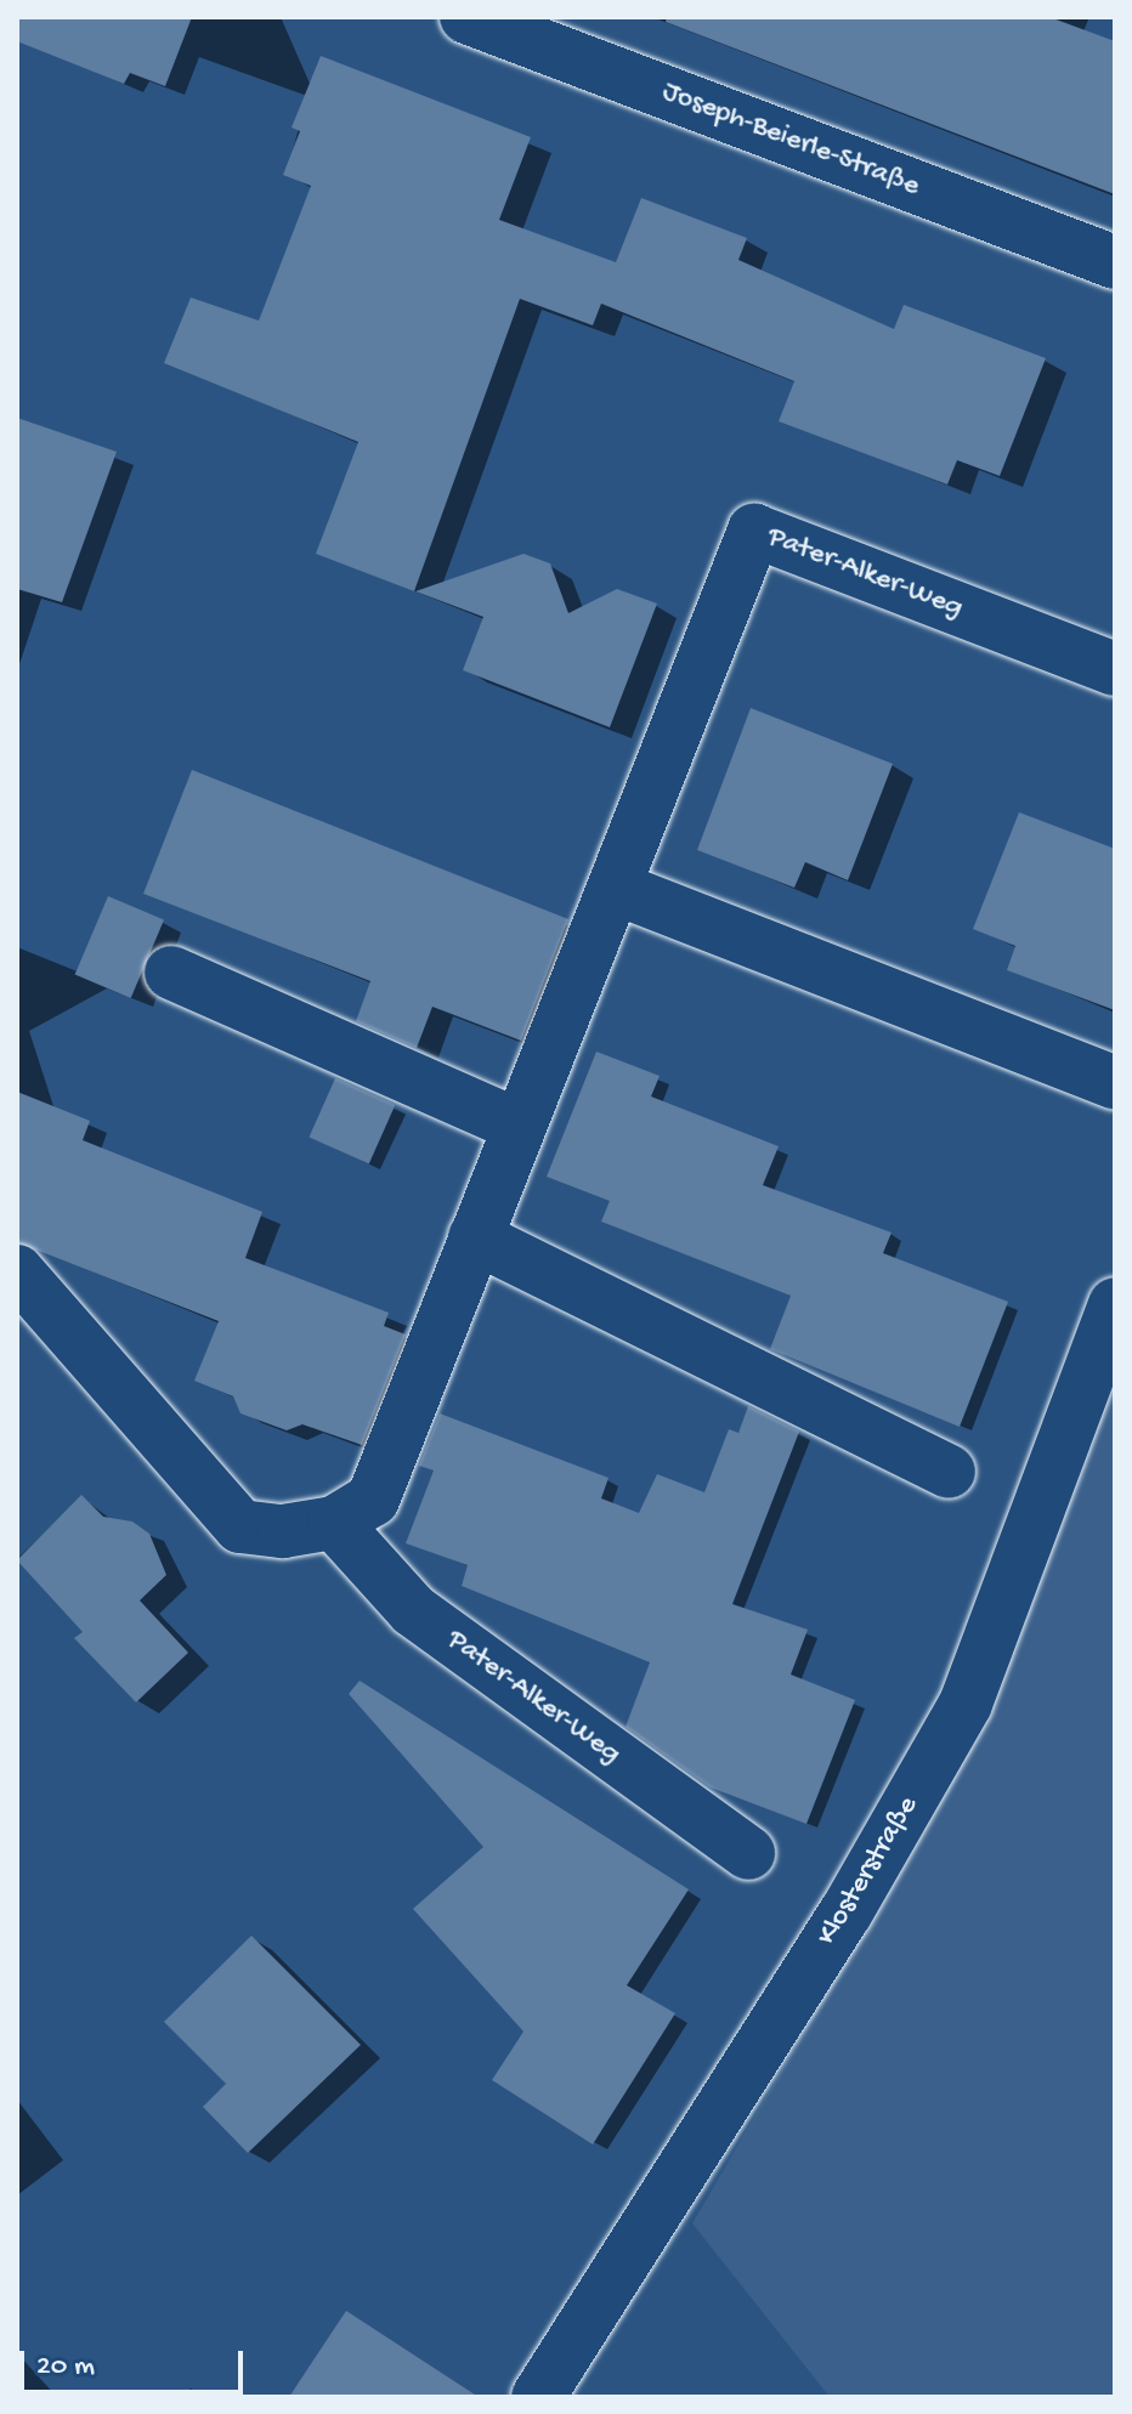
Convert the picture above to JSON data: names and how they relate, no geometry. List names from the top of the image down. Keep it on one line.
{"streets":{"street":["Joseph-Beierle-Straße","Pater-Alker-Weg","Klosterstraße"]},"scale_bar":"20 m"}
